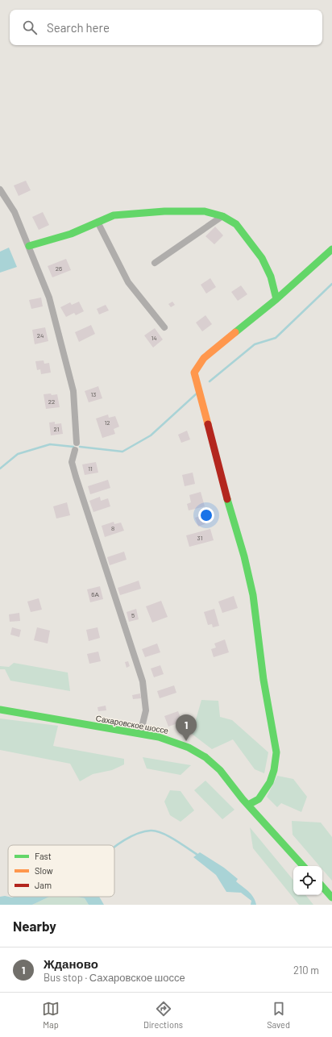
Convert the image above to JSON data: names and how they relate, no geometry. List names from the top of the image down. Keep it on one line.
{"streets":{"street":["Сахаровское шоссе"]},"house_numbers":["26","24","14","13","22","12","21","11","8","31","6А","5"],"legend":["Fast","Slow","Jam"],"page":{"search":"Search here","pins":"1","heading":"Nearby","list":[{"mark":"1","name":"Жданово","note":"Bus stop · Сахаровское шоссе","value":"210 m"}],"nav":["Map","Directions","Saved"]}}
